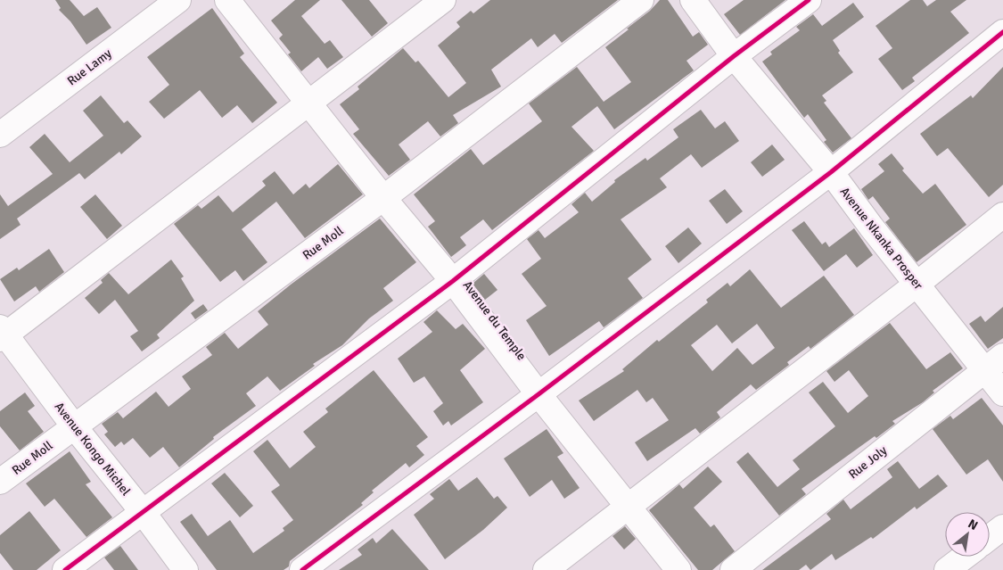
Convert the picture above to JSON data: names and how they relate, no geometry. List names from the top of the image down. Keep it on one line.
{"streets":{"street":["Rue Lamy","Avenue Nkanka Prosper","Rue Moll","Avenue du Temple","Avenue Kongo Michel","Rue Joly"]},"crossings":[["Avenue Nkanka Prosper","Rue Joly"],["Rue Moll","Avenue du Temple"],["Rue Moll","Avenue Kongo Michel"]],"north":"top right"}
